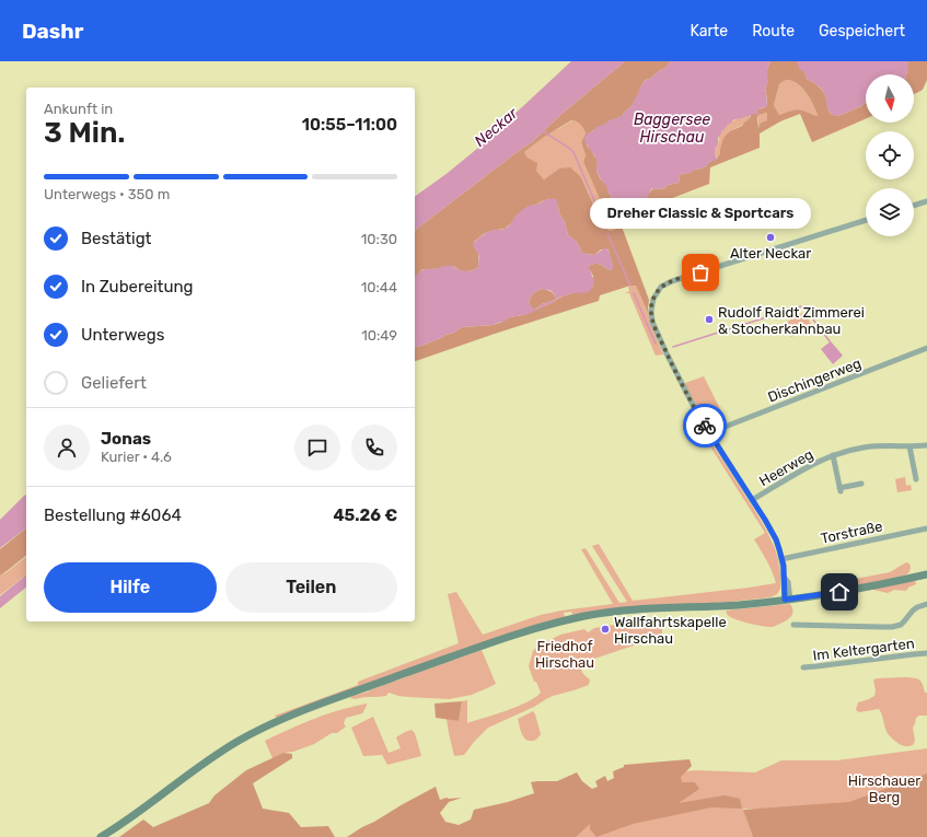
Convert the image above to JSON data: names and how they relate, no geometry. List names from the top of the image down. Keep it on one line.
{"streets":{"street":["Dischingerweg","Heerweg","Torstraße","Im Keltergarten"]},"water":["Baggersee Hirschau","Neckar"],"parks":["Friedhof Hirschau","Hirschauer Berg"],"places":["Alter Neckar","Dreher Classic & Sportcars","Rudolf Raidt Zimmerei & Stocherkahnbau","Wallfahrtskapelle Hirschau"],"north":"bottom","page":{"header":"Dashr","nav":["Karte","Route","Gespeichert"],"heading":["3 Min.","Ankunft in","10:55–11:00"],"panel":["Jonas","Kurier · 4.6","Bestellung #6064","45.26 €"],"bar":"Unterwegs · 350 m","bubble":"Dreher Classic & Sportcars","list":[["Bestätigt","10:30"],["In Zubereitung","10:44"],["Unterwegs","10:49"],"Geliefert"],"buttons":["Hilfe","Teilen"]}}
